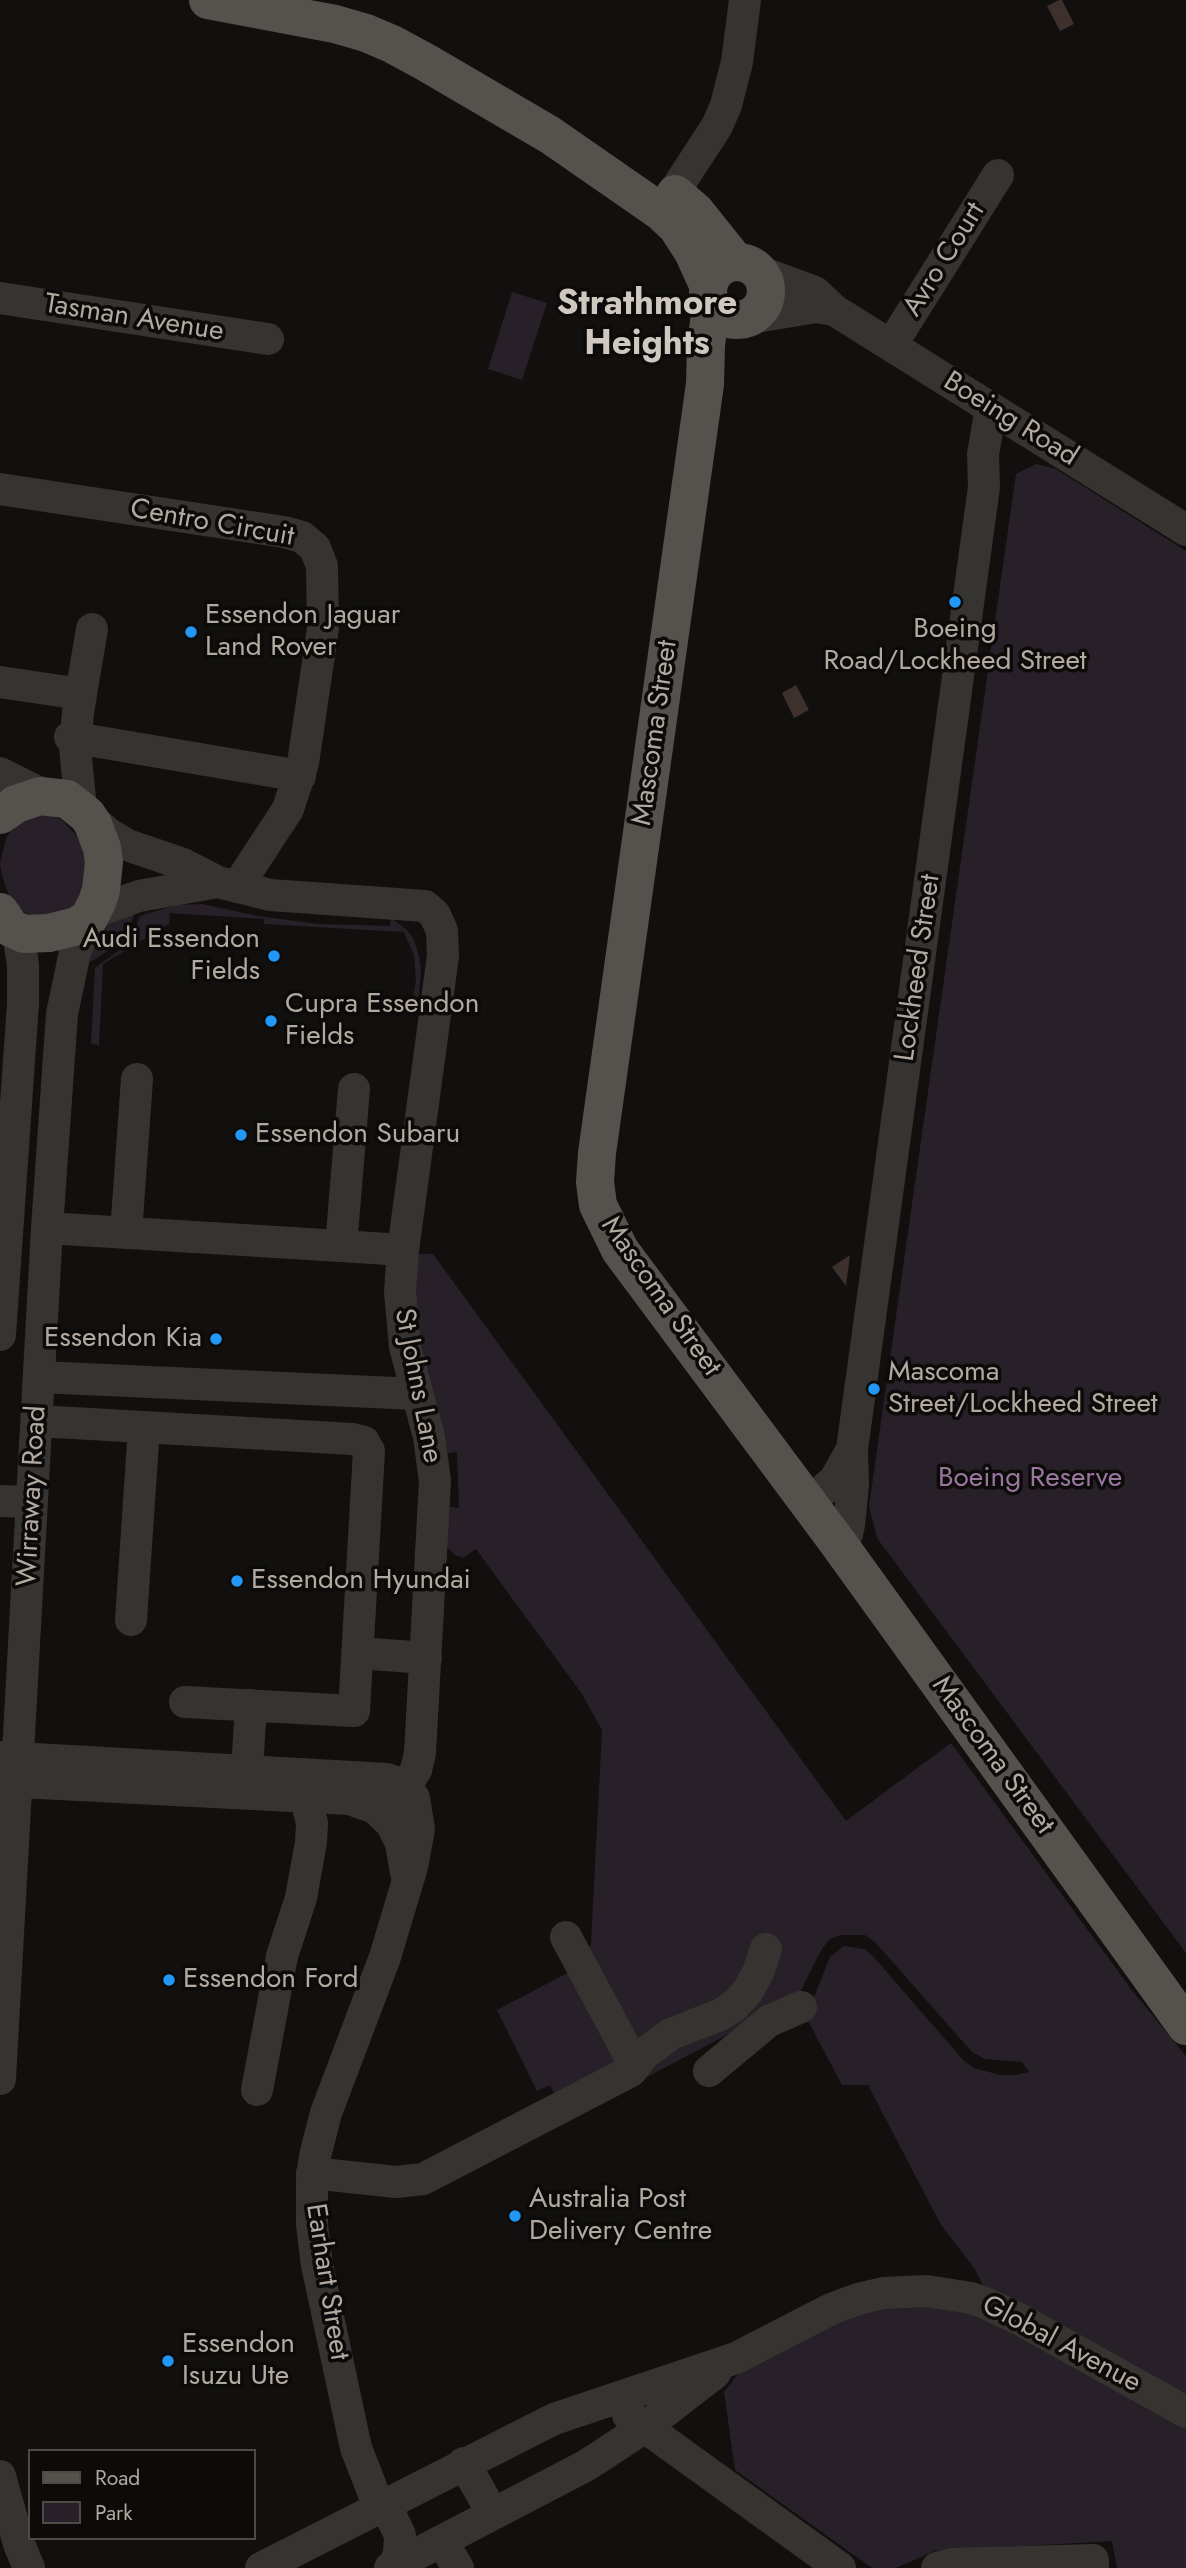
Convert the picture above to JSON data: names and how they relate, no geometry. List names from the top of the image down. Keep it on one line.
{"streets":{"main road":["Mascoma Street"],"street":["Avro Court","Tasman Avenue","Boeing Road","Centro Circuit","Lockheed Street","St Johns Lane","Wirraway Road","Earhart Street","Global Avenue"]},"crossings":[["Avro Court","Boeing Road"],["Boeing Road","Mascoma Street"],["Boeing Road","Lockheed Street"],["Centro Circuit","St Johns Lane"],["Mascoma Street","Lockheed Street"],["St Johns Lane","Wirraway Road"],["St Johns Lane","Earhart Street"],["Earhart Street","Global Avenue"]],"districts":["Strathmore Heights"],"parks":["Boeing Reserve"],"places":["Boeing Road/Lockheed Street","Essendon Jaguar Land Rover","Audi Essendon Fields","Cupra Essendon Fields","Essendon Subaru","Essendon Kia","Mascoma Street/Lockheed Street","Essendon Hyundai","Essendon Ford","Australia Post Delivery Centre","Essendon Isuzu Ute"],"legend":["Road","Park"]}
